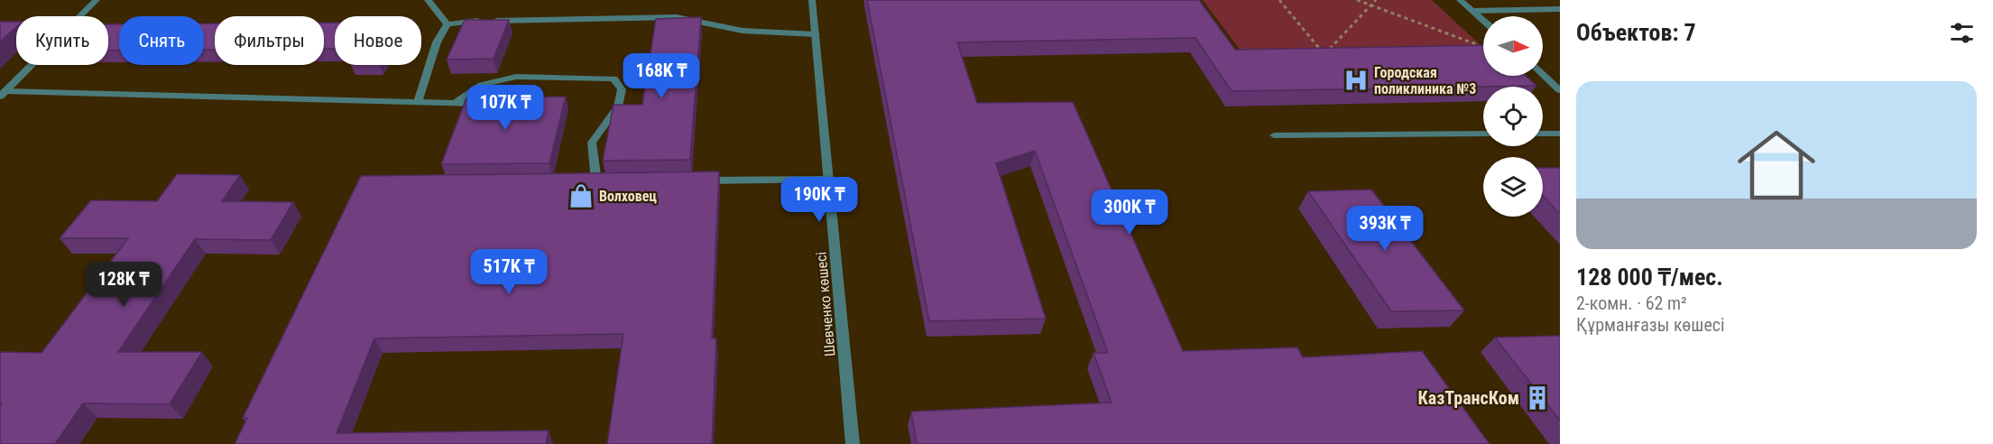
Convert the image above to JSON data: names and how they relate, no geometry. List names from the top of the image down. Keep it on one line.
{"streets":{"street":["Шевченко көшесі"]},"places":{"hospital":["Городская поликлиника №3"],"shop":["Волховец"],"building":["КазТрансКом"]},"north":"right","page":{"heading":"Объектов: 7","chip":["Купить","Снять","Фильтры","Новое"],"price":["168K ₸","107K ₸","190K ₸","300K ₸","393K ₸","517K ₸","128K ₸"],"list":[{"name":"128 000 ₸/мес.","note":"2-комн. · 62 m² · Құрманғазы көшесі"}]}}
